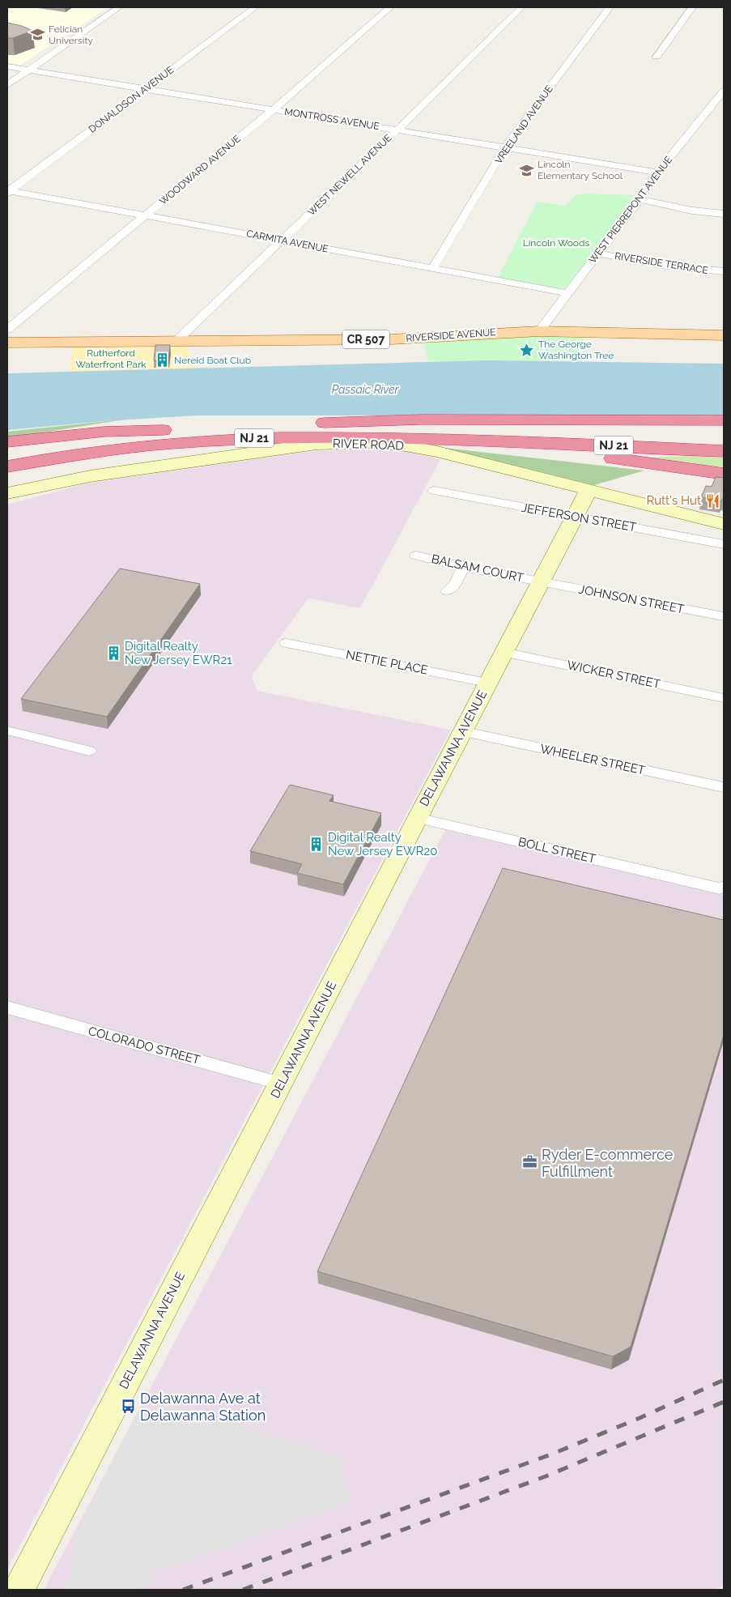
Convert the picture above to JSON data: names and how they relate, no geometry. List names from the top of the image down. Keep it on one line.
{"streets":{"highway":["NJ 21"],"main road":["RIVERSIDE AVENUE","CR 507"],"street":["DONALDSON AVENUE","MONTROSS AVENUE","VREELAND AVENUE","WOODWARD AVENUE","WEST NEWELL AVENUE","WEST PIERREPONT AVENUE","CARMITA AVENUE","RIVERSIDE TERRACE","RIVER ROAD","JEFFERSON STREET","BALSAM COURT","JOHNSON STREET","NETTIE PLACE","WICKER STREET","DELAWANNA AVENUE","WHEELER STREET","BOLL STREET","COLORADO STREET"]},"crossings":[["DONALDSON AVENUE","MONTROSS AVENUE"],["DONALDSON AVENUE","CARMITA AVENUE"],["MONTROSS AVENUE","VREELAND AVENUE"],["MONTROSS AVENUE","WOODWARD AVENUE"],["MONTROSS AVENUE","WEST NEWELL AVENUE"],["MONTROSS AVENUE","WEST PIERREPONT AVENUE"],["VREELAND AVENUE","CARMITA AVENUE"],["WOODWARD AVENUE","CARMITA AVENUE"],["WEST NEWELL AVENUE","CARMITA AVENUE"],["WEST NEWELL AVENUE","RIVERSIDE AVENUE"],["WEST PIERREPONT AVENUE","CARMITA AVENUE"],["WEST PIERREPONT AVENUE","RIVERSIDE TERRACE"],["WEST PIERREPONT AVENUE","RIVERSIDE AVENUE"],["RIVER ROAD","DELAWANNA AVENUE"],["JEFFERSON STREET","DELAWANNA AVENUE"],["BALSAM COURT","JOHNSON STREET"],["BALSAM COURT","DELAWANNA AVENUE"],["JOHNSON STREET","DELAWANNA AVENUE"],["NETTIE PLACE","DELAWANNA AVENUE"],["WICKER STREET","DELAWANNA AVENUE"],["DELAWANNA AVENUE","WHEELER STREET"],["DELAWANNA AVENUE","BOLL STREET"],["DELAWANNA AVENUE","COLORADO STREET"]],"water":["Passaic River"],"parks":["Lincoln Woods","Rutherford Waterfront Park"],"places":{"school or university":["Felician University","Lincoln Elementary School"],"place":["The George Washington Tree"],"building":["Nereid Boat Club","Digital Realty New Jersey EWR21","Digital Realty New Jersey EWR20"],"restaurant":["Rutt's Hut"],"office":["Ryder E-commerce Fulfillment"],"bus stop":["Delawanna Ave at Delawanna Station"]}}
